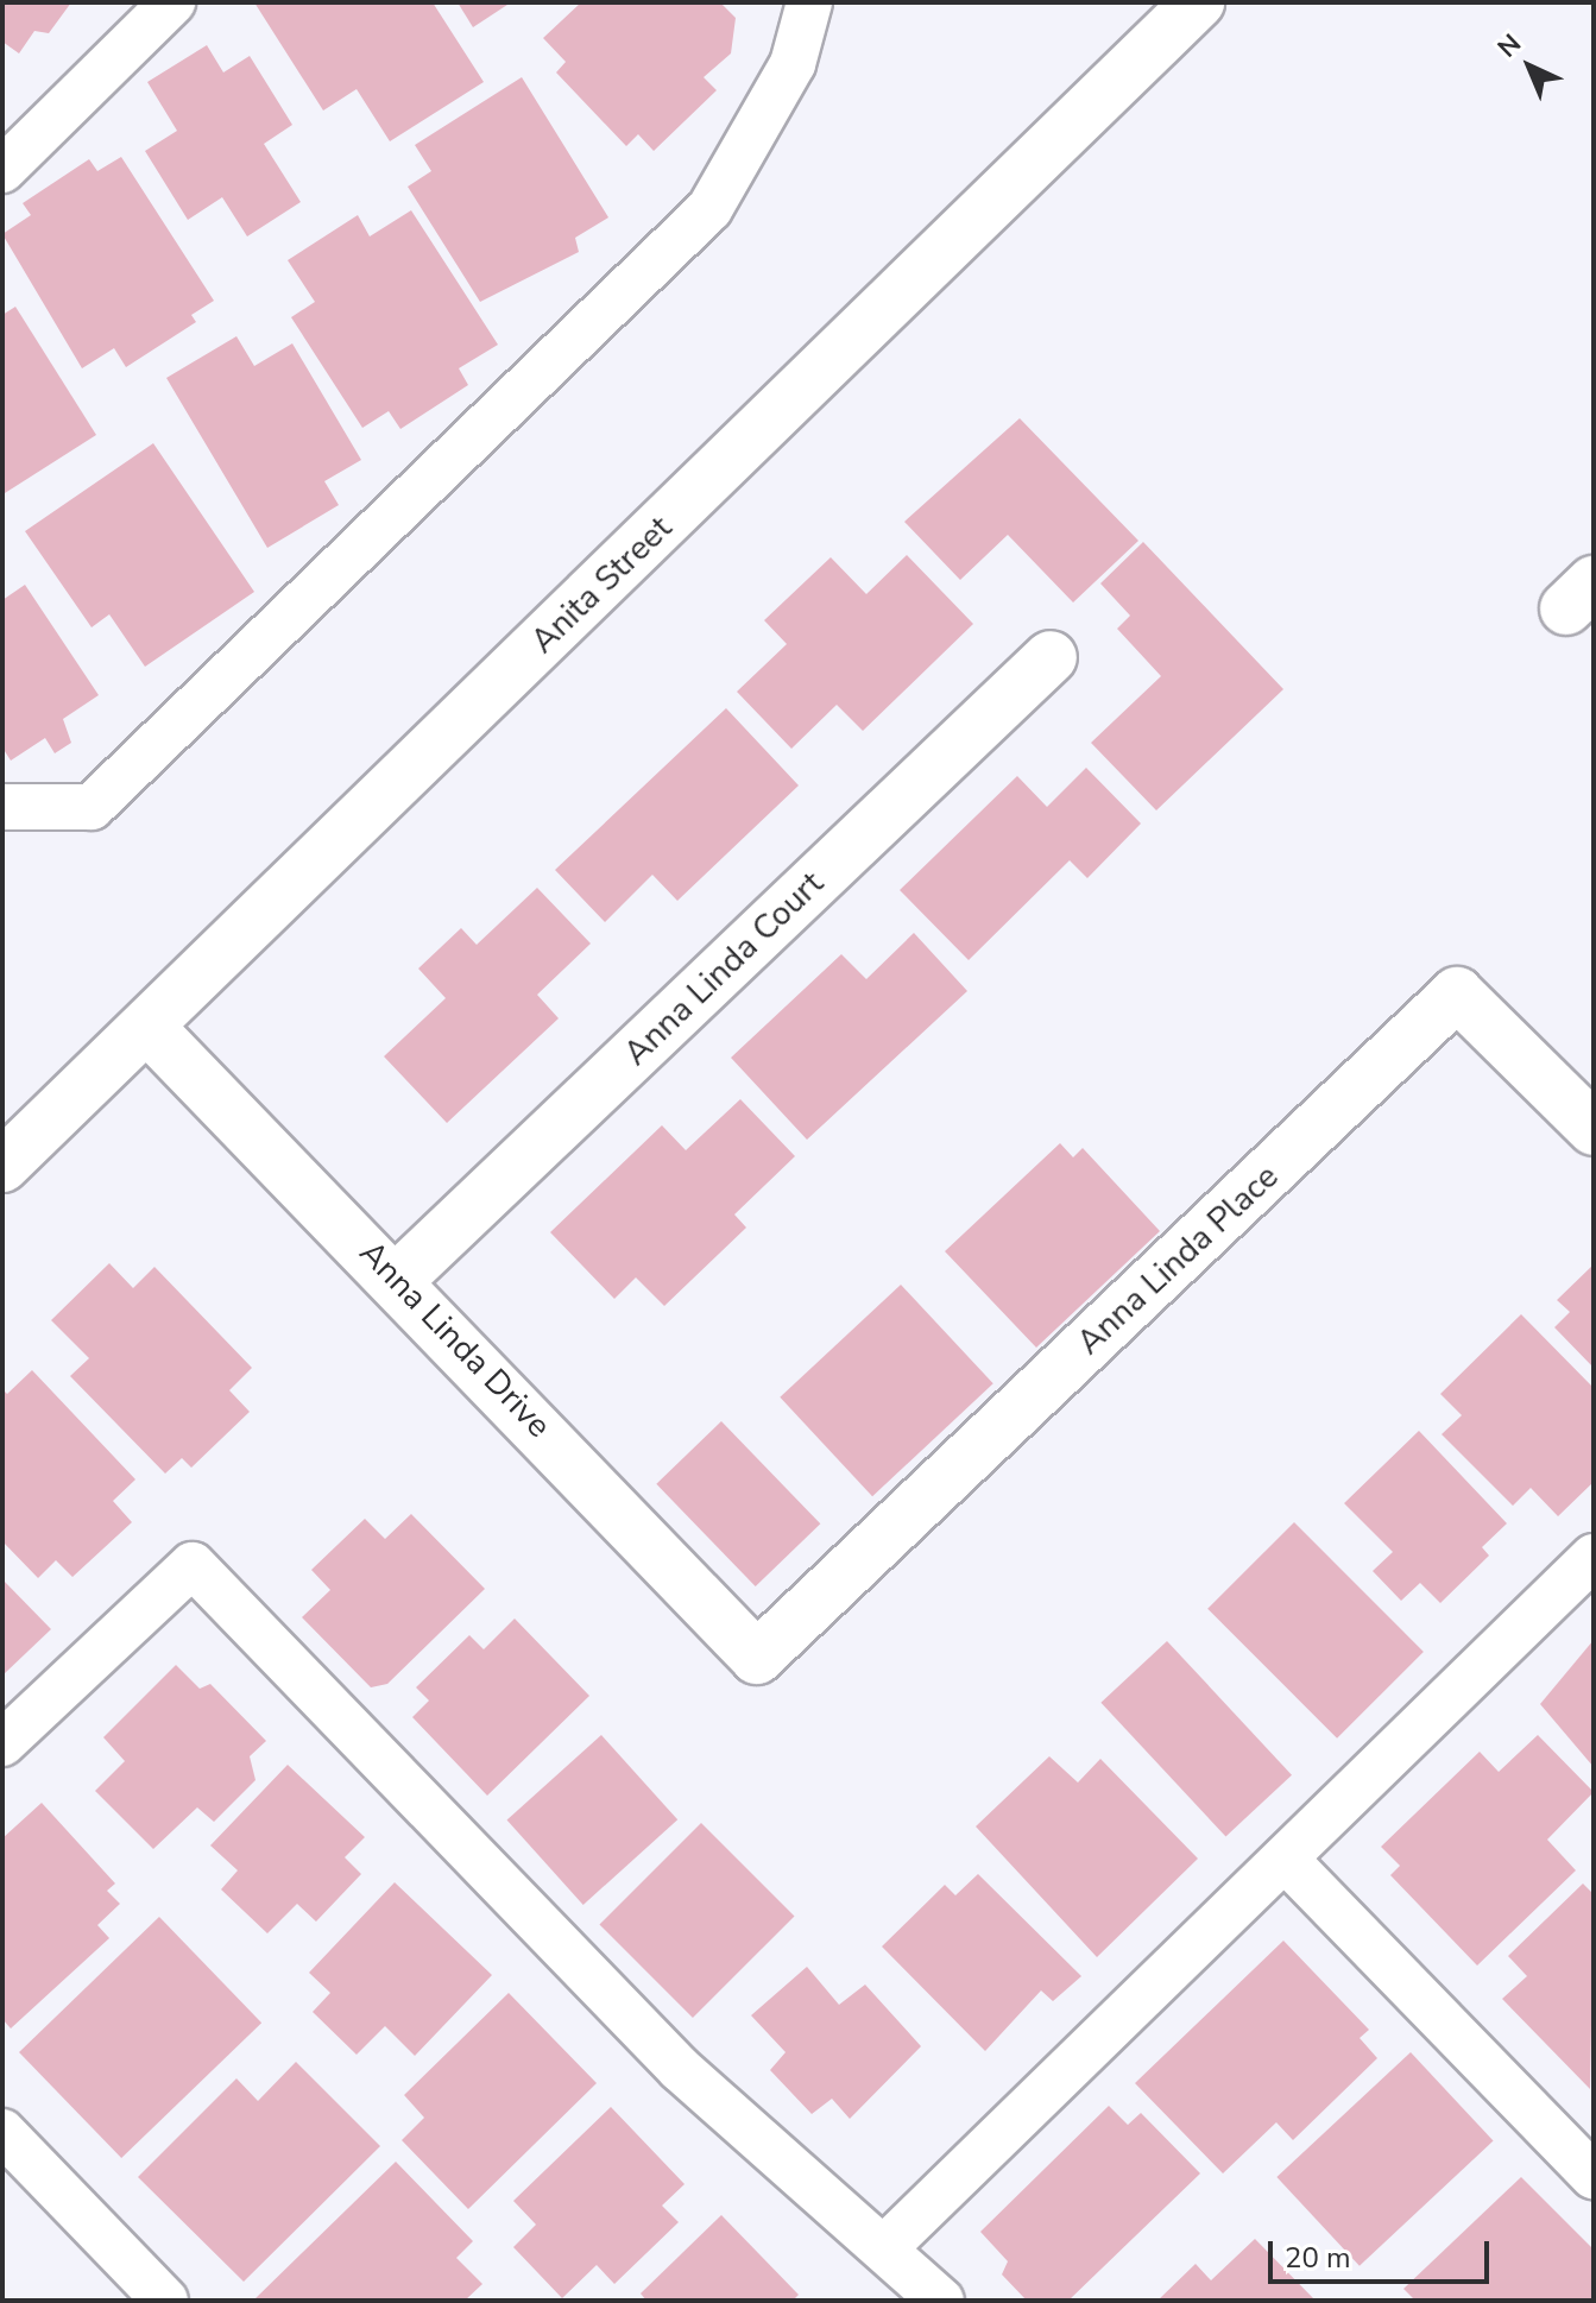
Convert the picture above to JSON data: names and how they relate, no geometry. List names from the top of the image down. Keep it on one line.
{"streets":{"street":["Anita Street","Anna Linda Court","Anna Linda Place","Anna Linda Drive"]},"crossings":[["Anita Street","Anna Linda Drive"],["Anna Linda Court","Anna Linda Drive"],["Anna Linda Place","Anna Linda Drive"]],"scale_bar":"20 m","north":"top left"}
